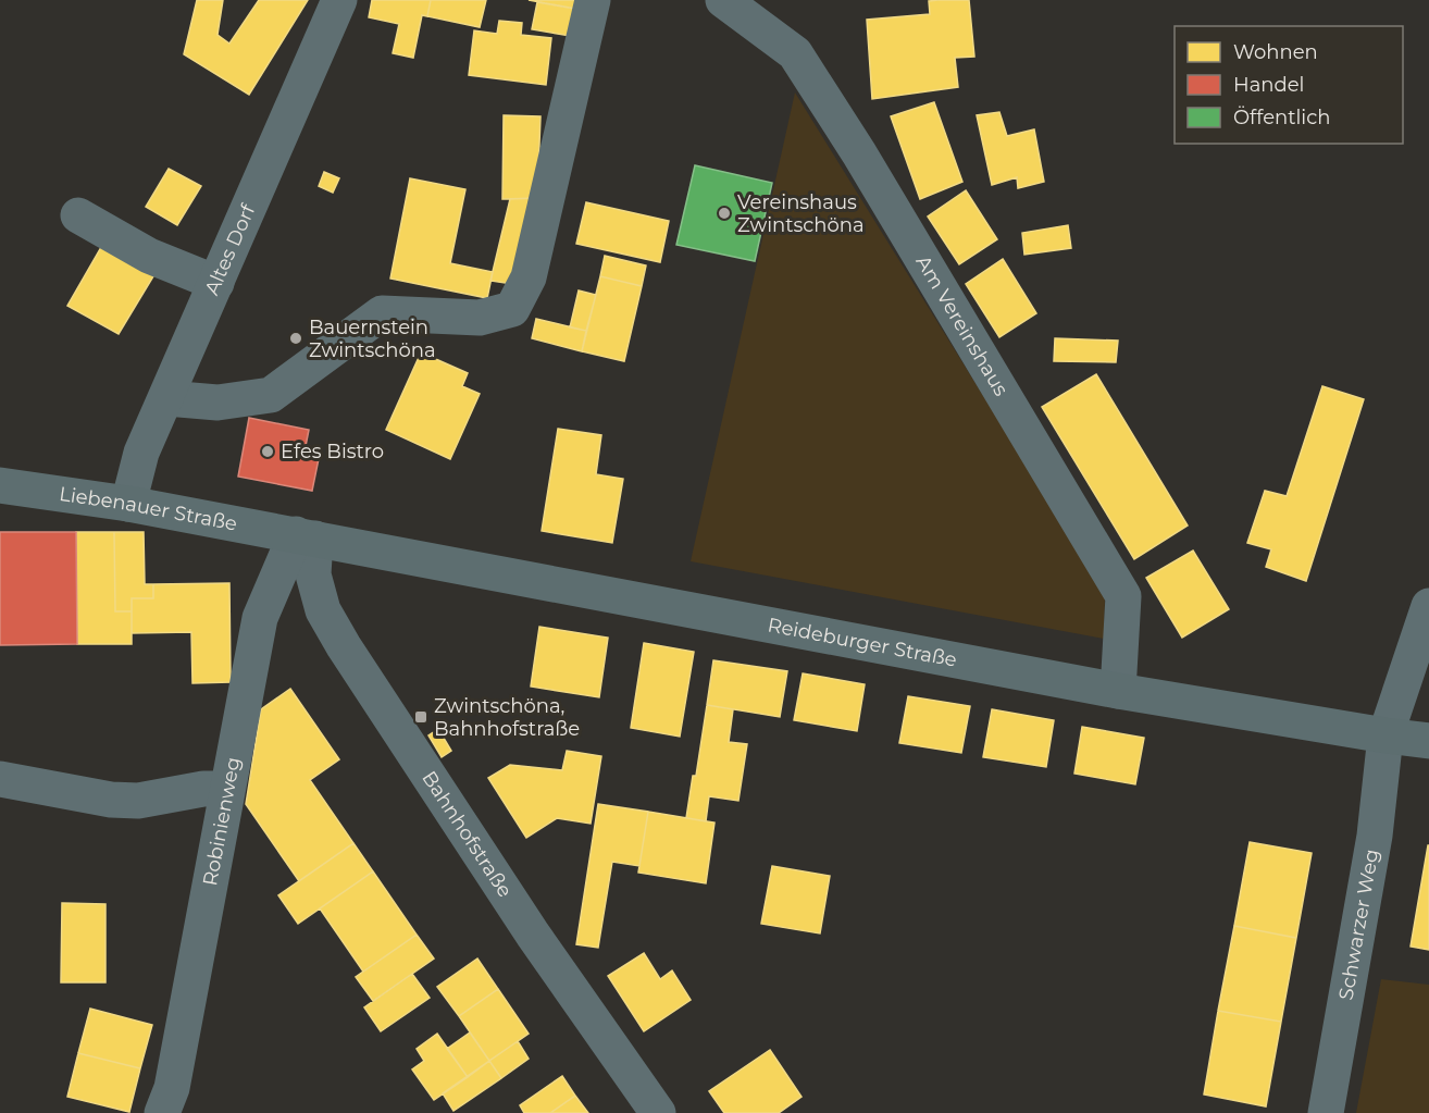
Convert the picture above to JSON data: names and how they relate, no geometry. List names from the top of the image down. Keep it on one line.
{"streets":{"main road":["Liebenauer Straße","Reideburger Straße"],"street":["Altes Dorf","Am Vereinshaus","Robinienweg","Bahnhofstraße","Schwarzer Weg"]},"crossings":[["Altes Dorf","Liebenauer Straße"],["Am Vereinshaus","Reideburger Straße"],["Liebenauer Straße","Reideburger Straße"],["Liebenauer Straße","Robinienweg"],["Liebenauer Straße","Bahnhofstraße"],["Reideburger Straße","Robinienweg"],["Reideburger Straße","Bahnhofstraße"],["Reideburger Straße","Schwarzer Weg"],["Robinienweg","Bahnhofstraße"]],"places":{"other":["Vereinshaus Zwintschöna","Bauernstein Zwintschöna","Efes Bistro"],"transit":["Zwintschöna, Bahnhofstraße"]},"legend":["Wohnen","Handel","Öffentlich"]}
